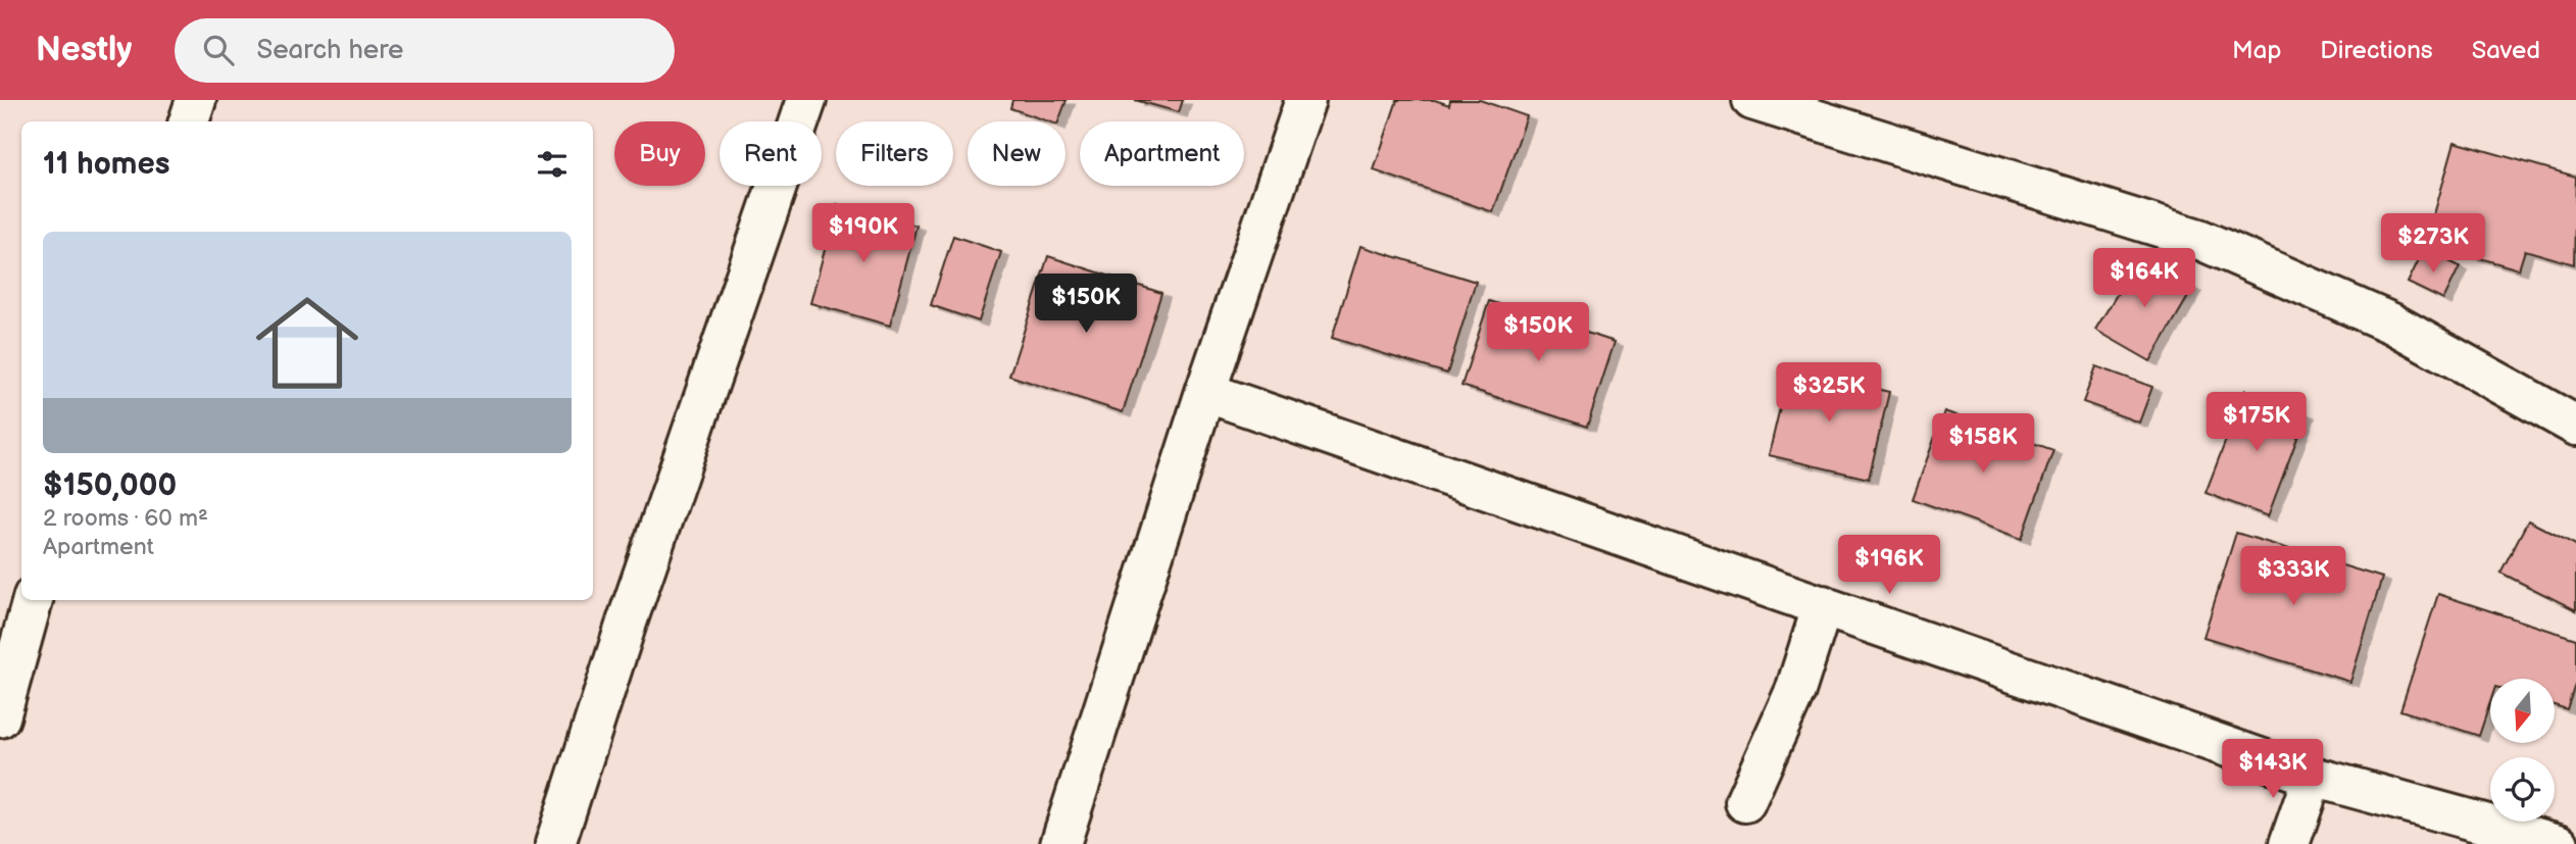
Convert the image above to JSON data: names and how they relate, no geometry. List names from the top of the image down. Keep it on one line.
{"north":"bottom","page":{"header":"Nestly","search":"Search here","nav":["Map","Directions","Saved"],"chip":["Buy","Rent","Filters","New","Apartment"],"heading":"11 homes","price":["$190K","$273K","$164K","$150K","$150K","$325K","$175K","$158K","$196K","$333K","$143K"],"list":[{"name":"$150,000","note":"2 rooms · 60 m² · Apartment"}]}}
